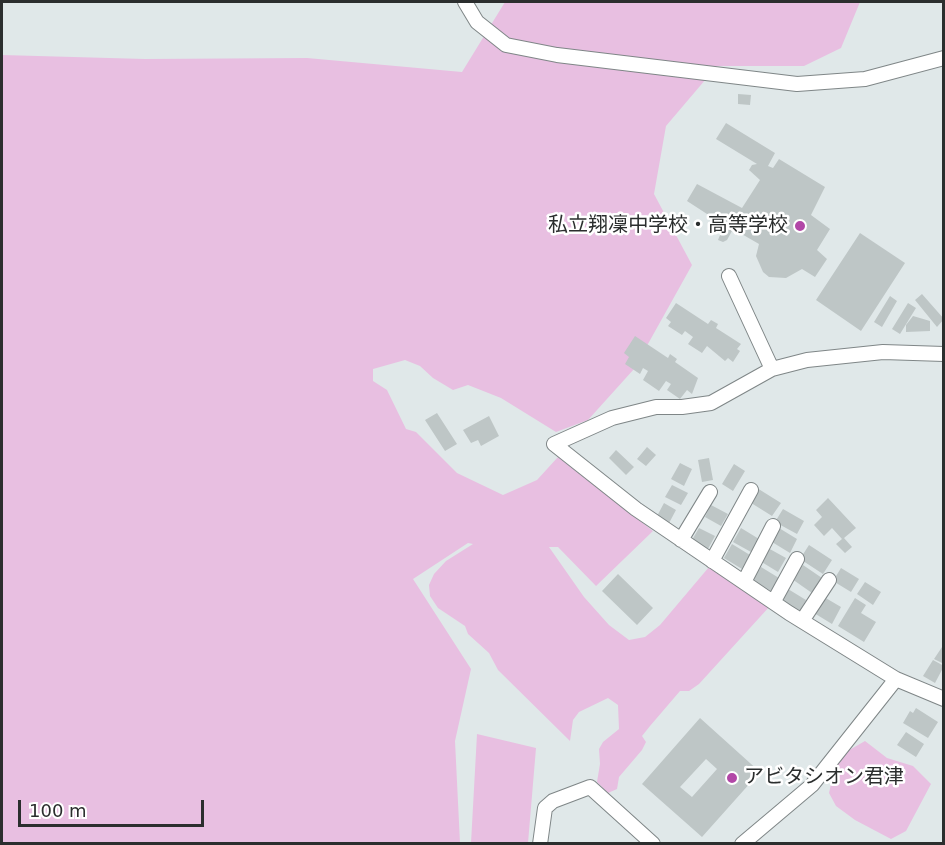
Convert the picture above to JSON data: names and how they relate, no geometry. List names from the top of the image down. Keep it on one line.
{"places":["私立翔凜中学校・高等学校","アビタシオン君津"],"scale_bar":"100 m"}
